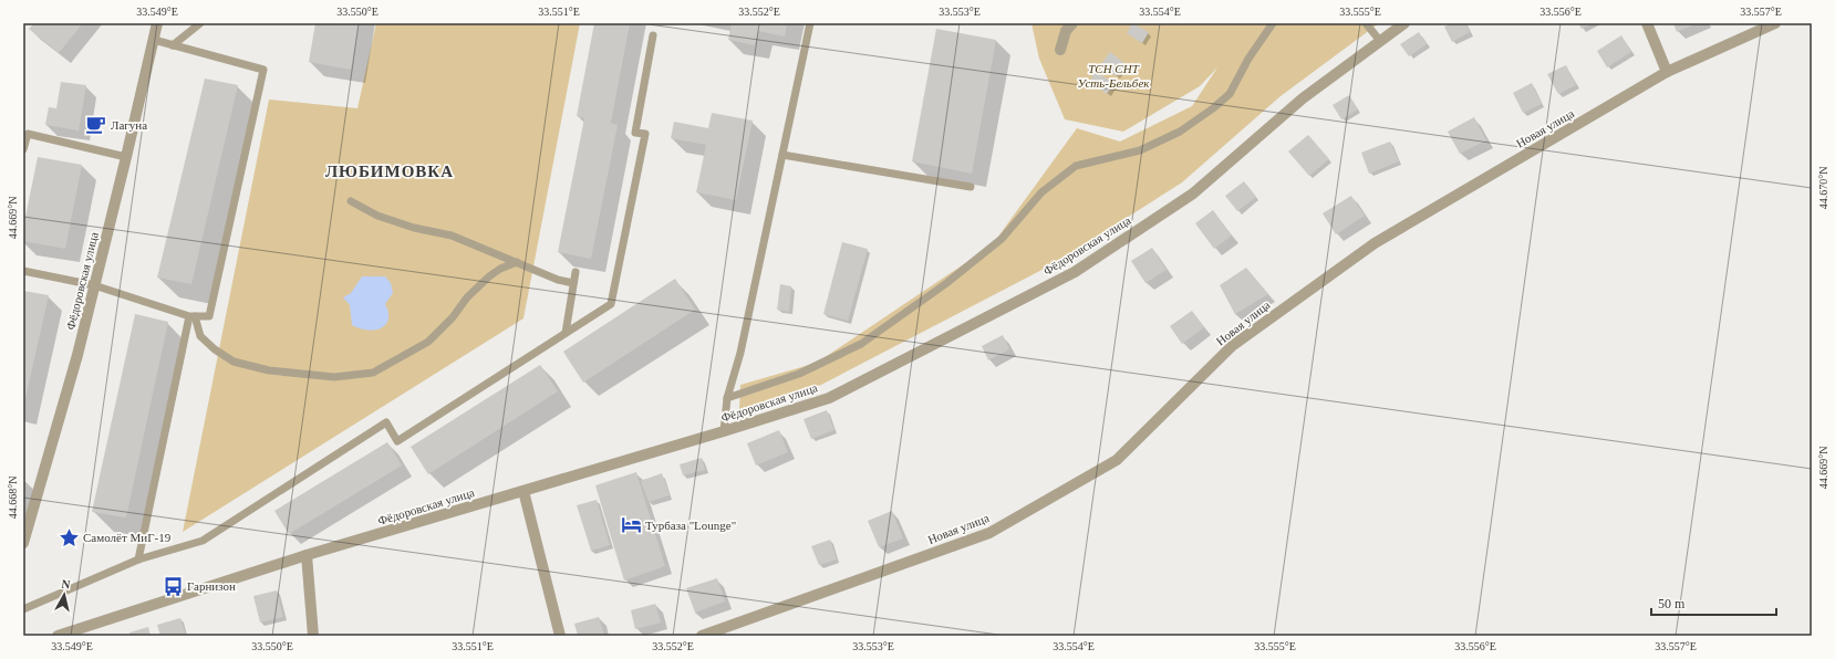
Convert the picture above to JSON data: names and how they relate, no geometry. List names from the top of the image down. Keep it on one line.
{"streets":{"street":["Новая улица","Фёдоровская улица"]},"districts":["ЛЮБИМОВКА"],"parks":["ТСН СНТ Усть-Бельбек"],"places":{"cafe":["Лагуна"],"hotel":["Турбаза \"Lounge\""],"place":["Самолёт МиГ-19"],"bus stop":["Гарнизон"]},"scale_bar":"50 m","north":"top","coordinates":["33.549°E","33.550°E","33.551°E","33.552°E","33.553°E","33.554°E","33.555°E","33.556°E","33.557°E","44.670°N","44.669°N","44.668°N"]}
